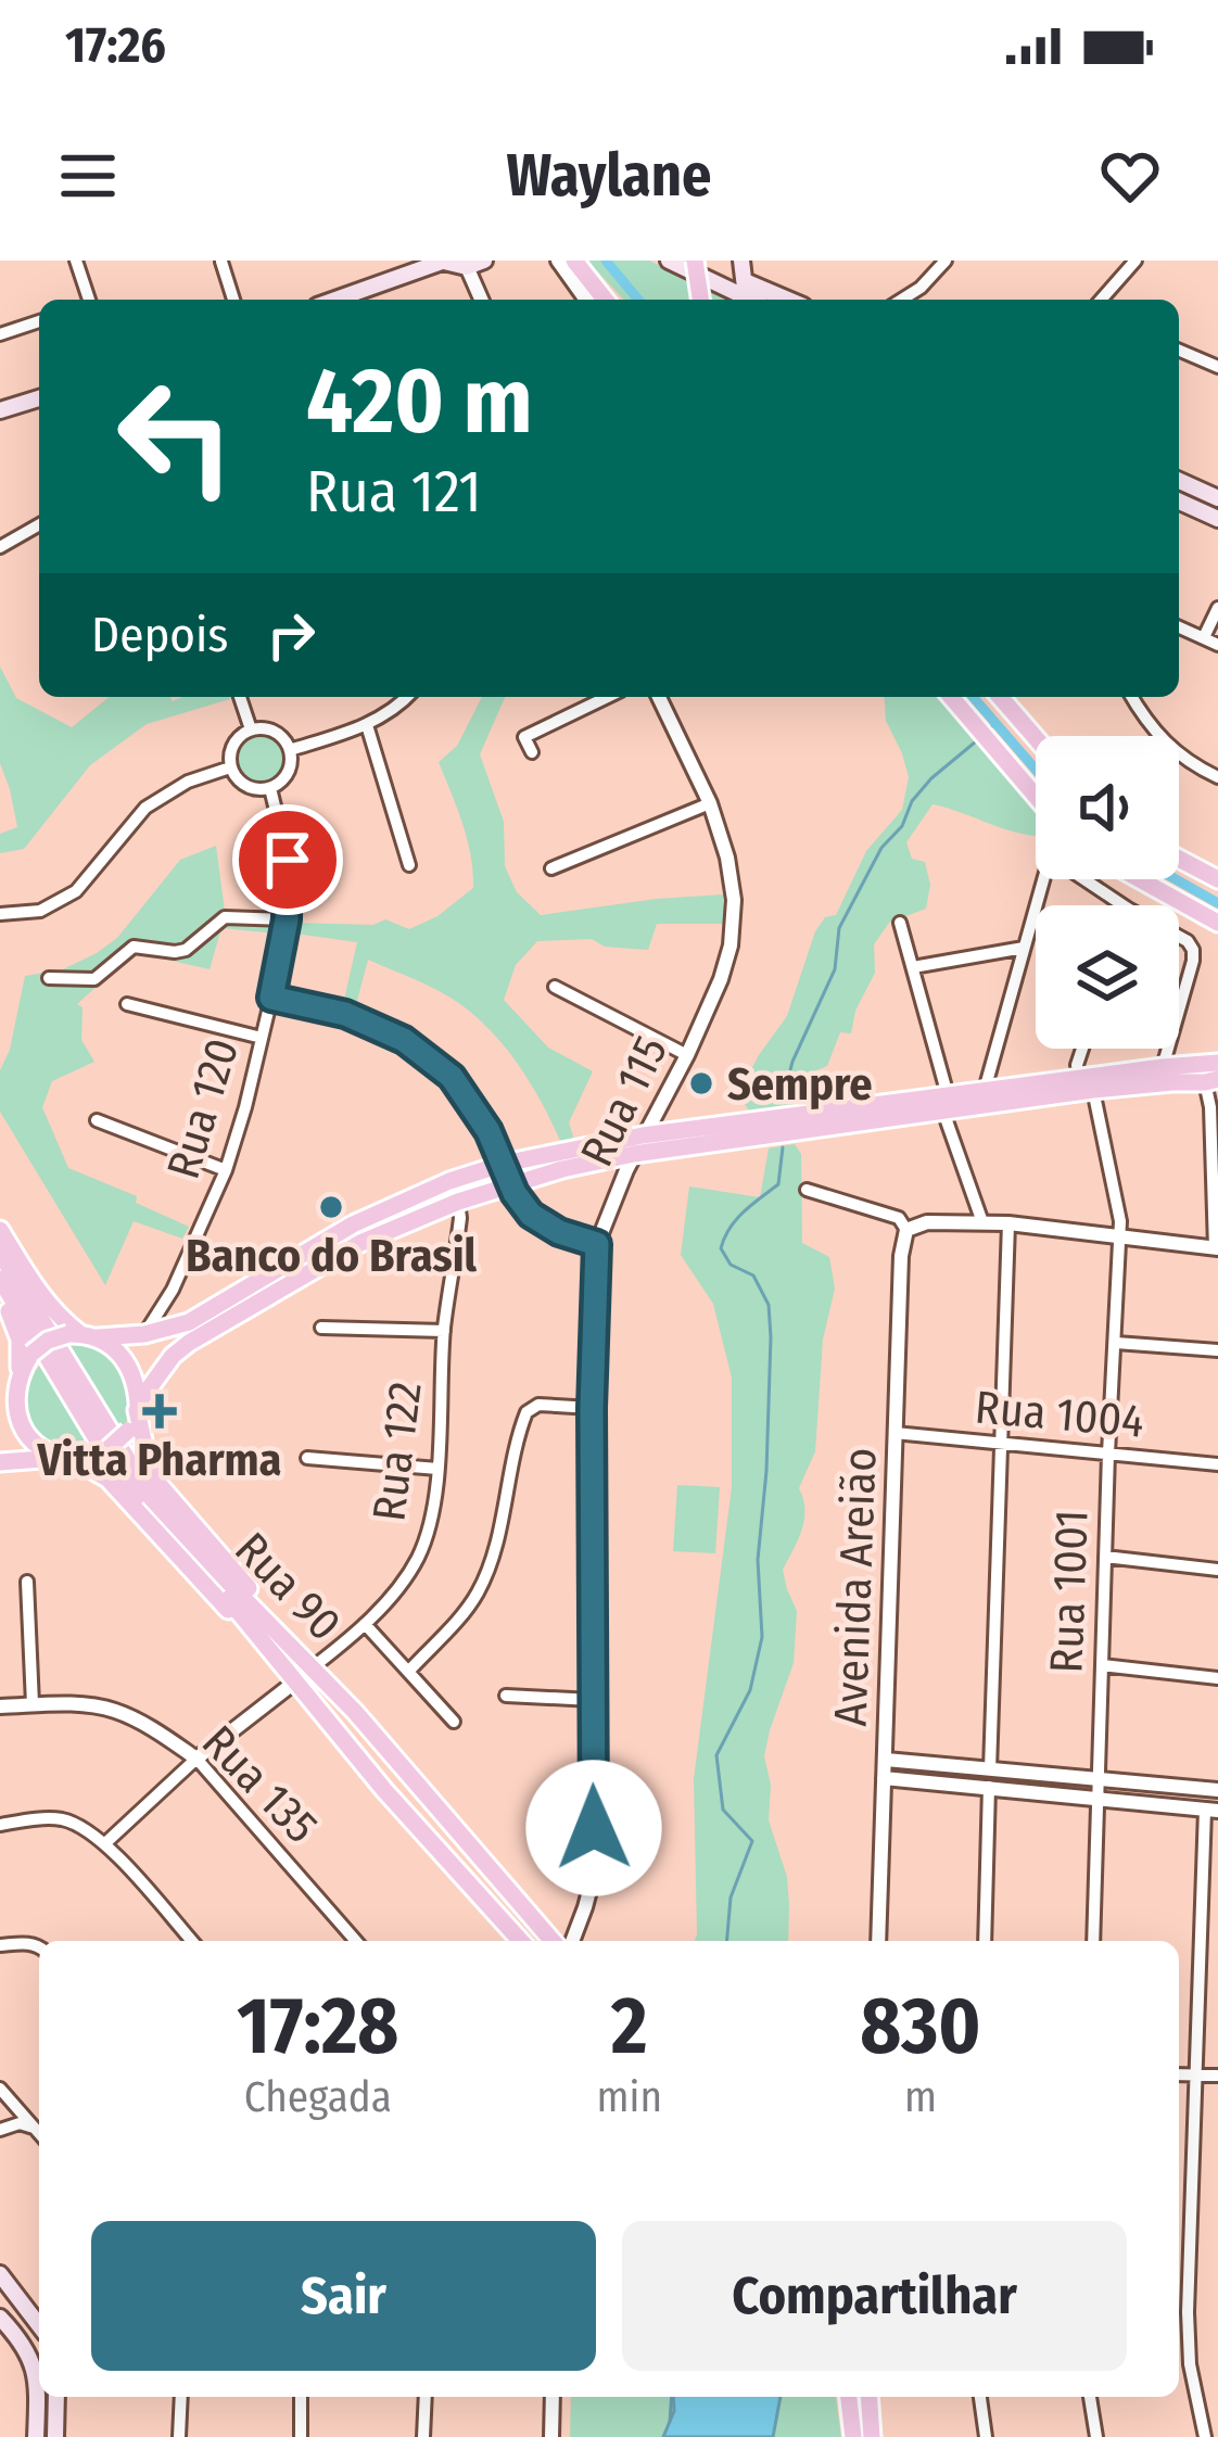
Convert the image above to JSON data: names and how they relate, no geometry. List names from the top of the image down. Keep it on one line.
{"streets":{"main road":["Rua 90"],"street":["Rua 115","Rua 120","Rua 1004","Rua 122","Avenida Areião","Rua 1001","Rua 135"]},"crossings":[["Rua 1004","Avenida Areião"],["Rua 1004","Rua 1001"],["Rua 122","Rua 90"]],"places":{"other":["Sempre","Banco do Brasil"],"health":["Vitta Pharma"]},"page":{"status":"17:26","header":"Waylane","turn":["420 m","Rua 121"],"then":"Depois","eta":["17:28","Chegada","2","min","830","m"],"buttons":["Sair","Compartilhar"]}}
